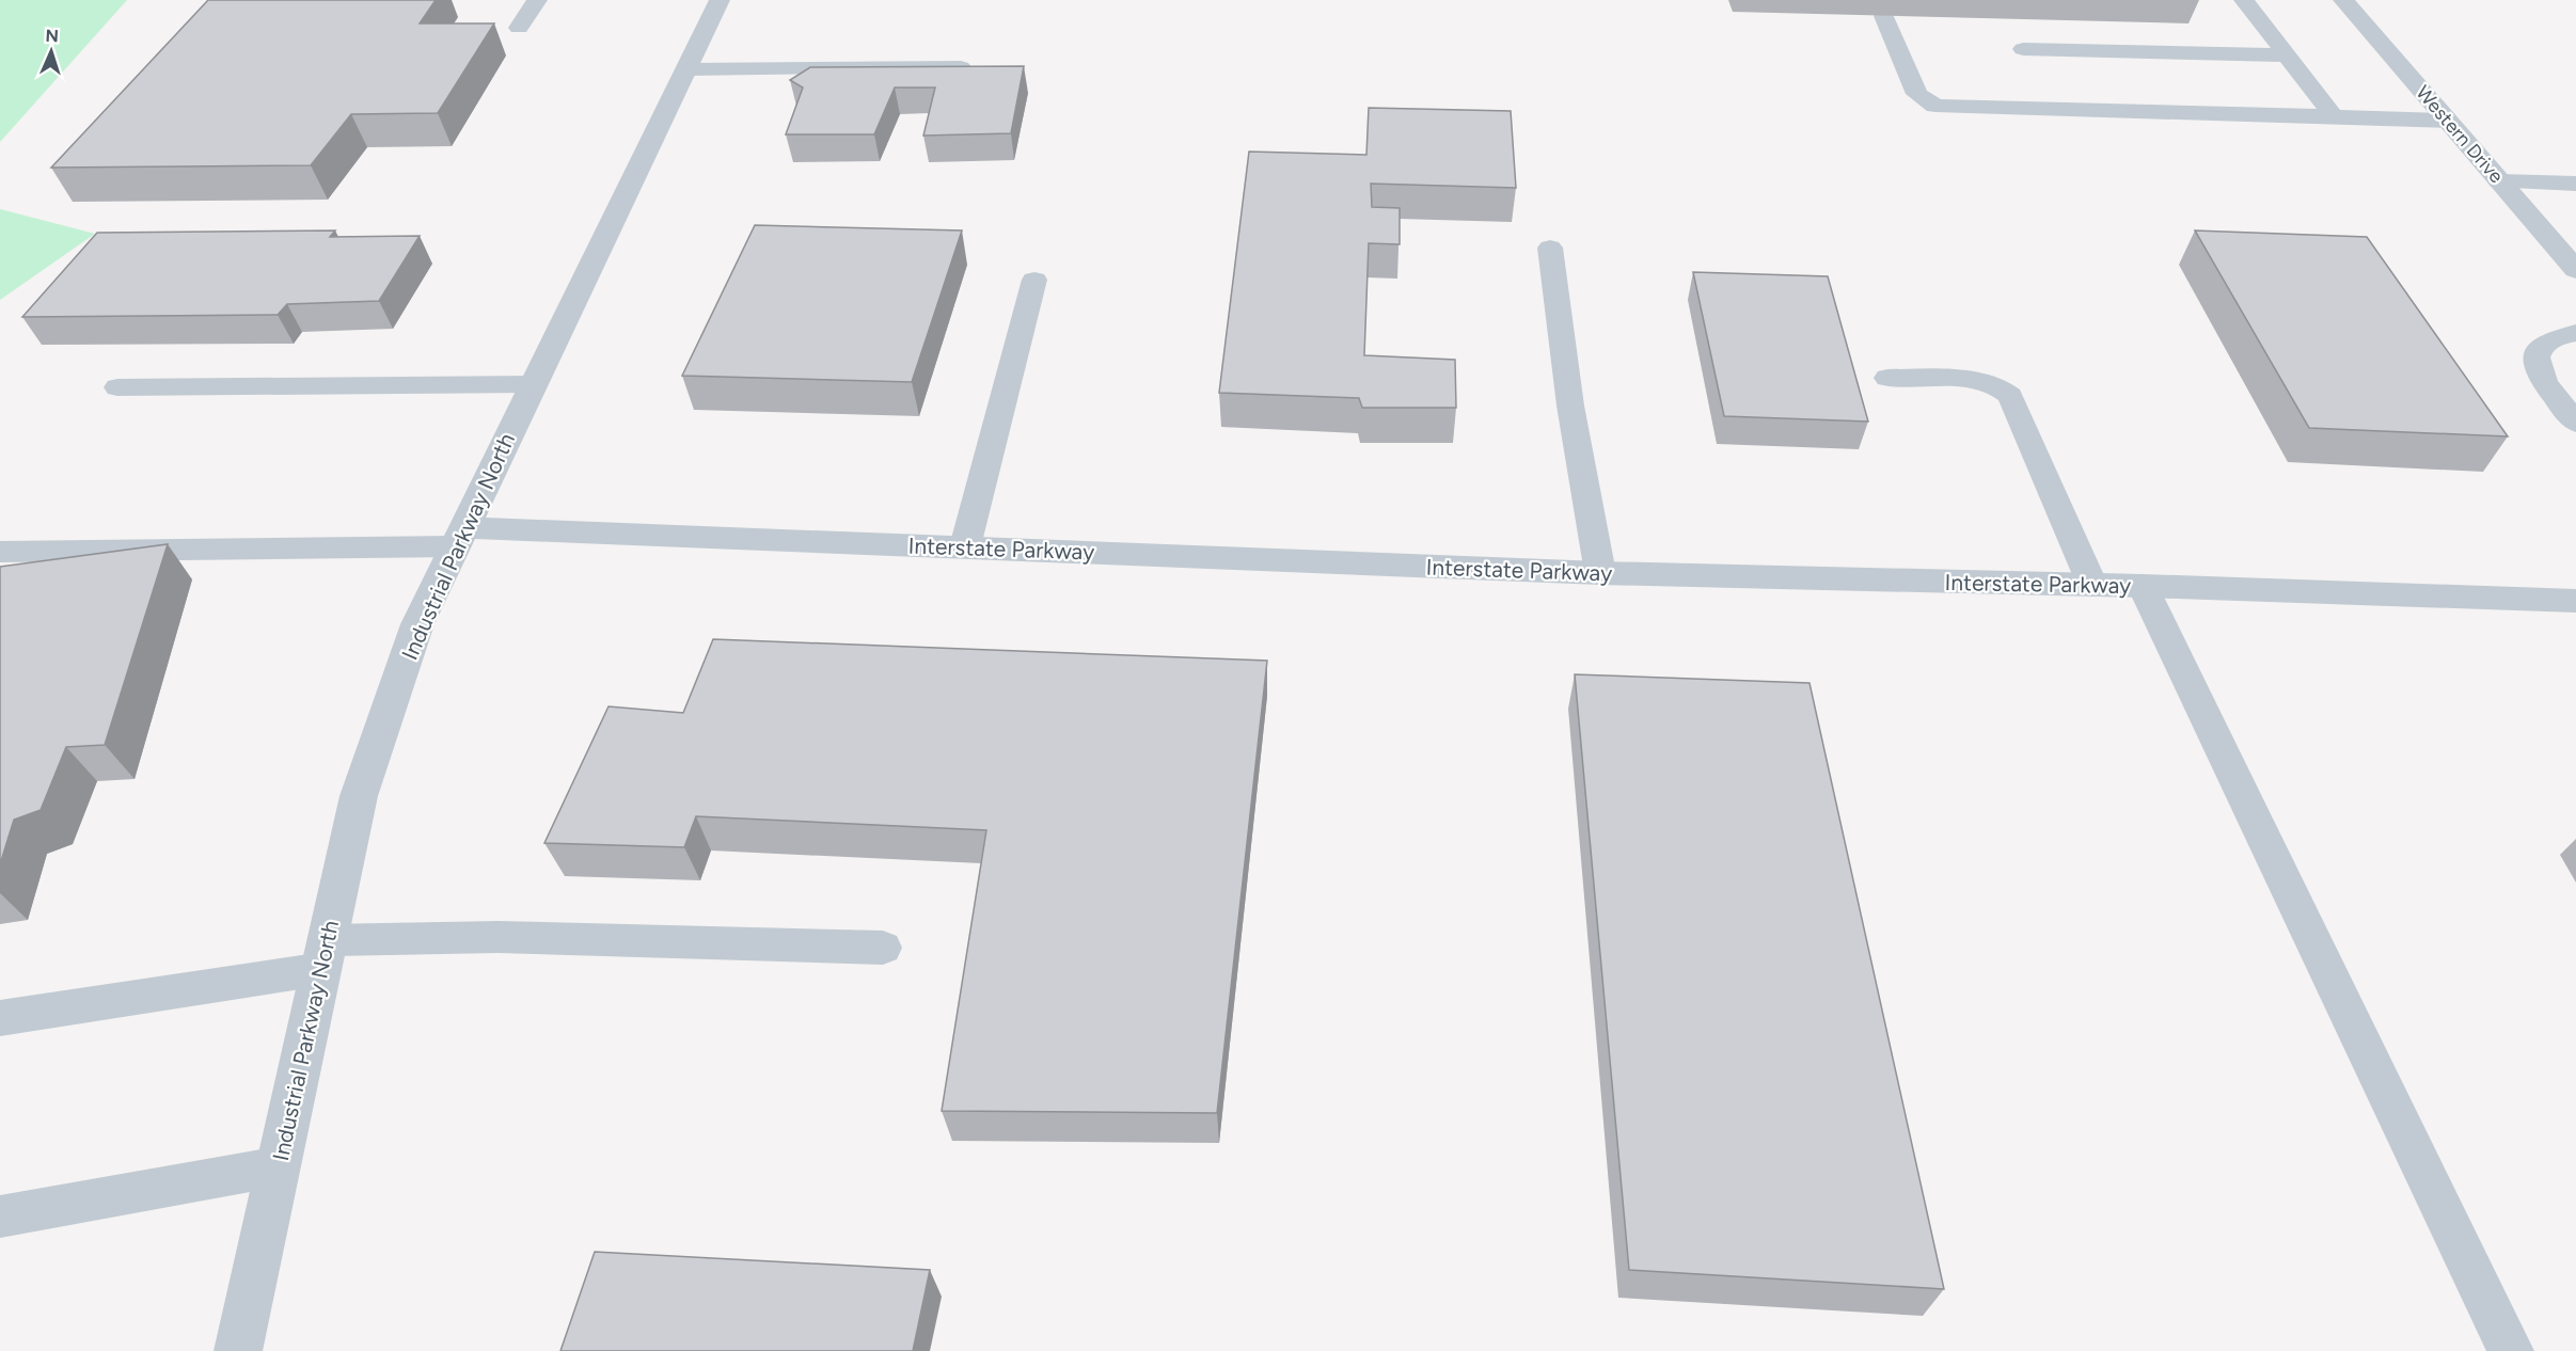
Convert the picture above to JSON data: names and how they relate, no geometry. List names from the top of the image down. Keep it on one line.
{"streets":{"street":["Western Drive","Industrial Parkway North","Interstate Parkway"]},"crossings":[["Industrial Parkway North","Interstate Parkway"]],"north":"top"}
